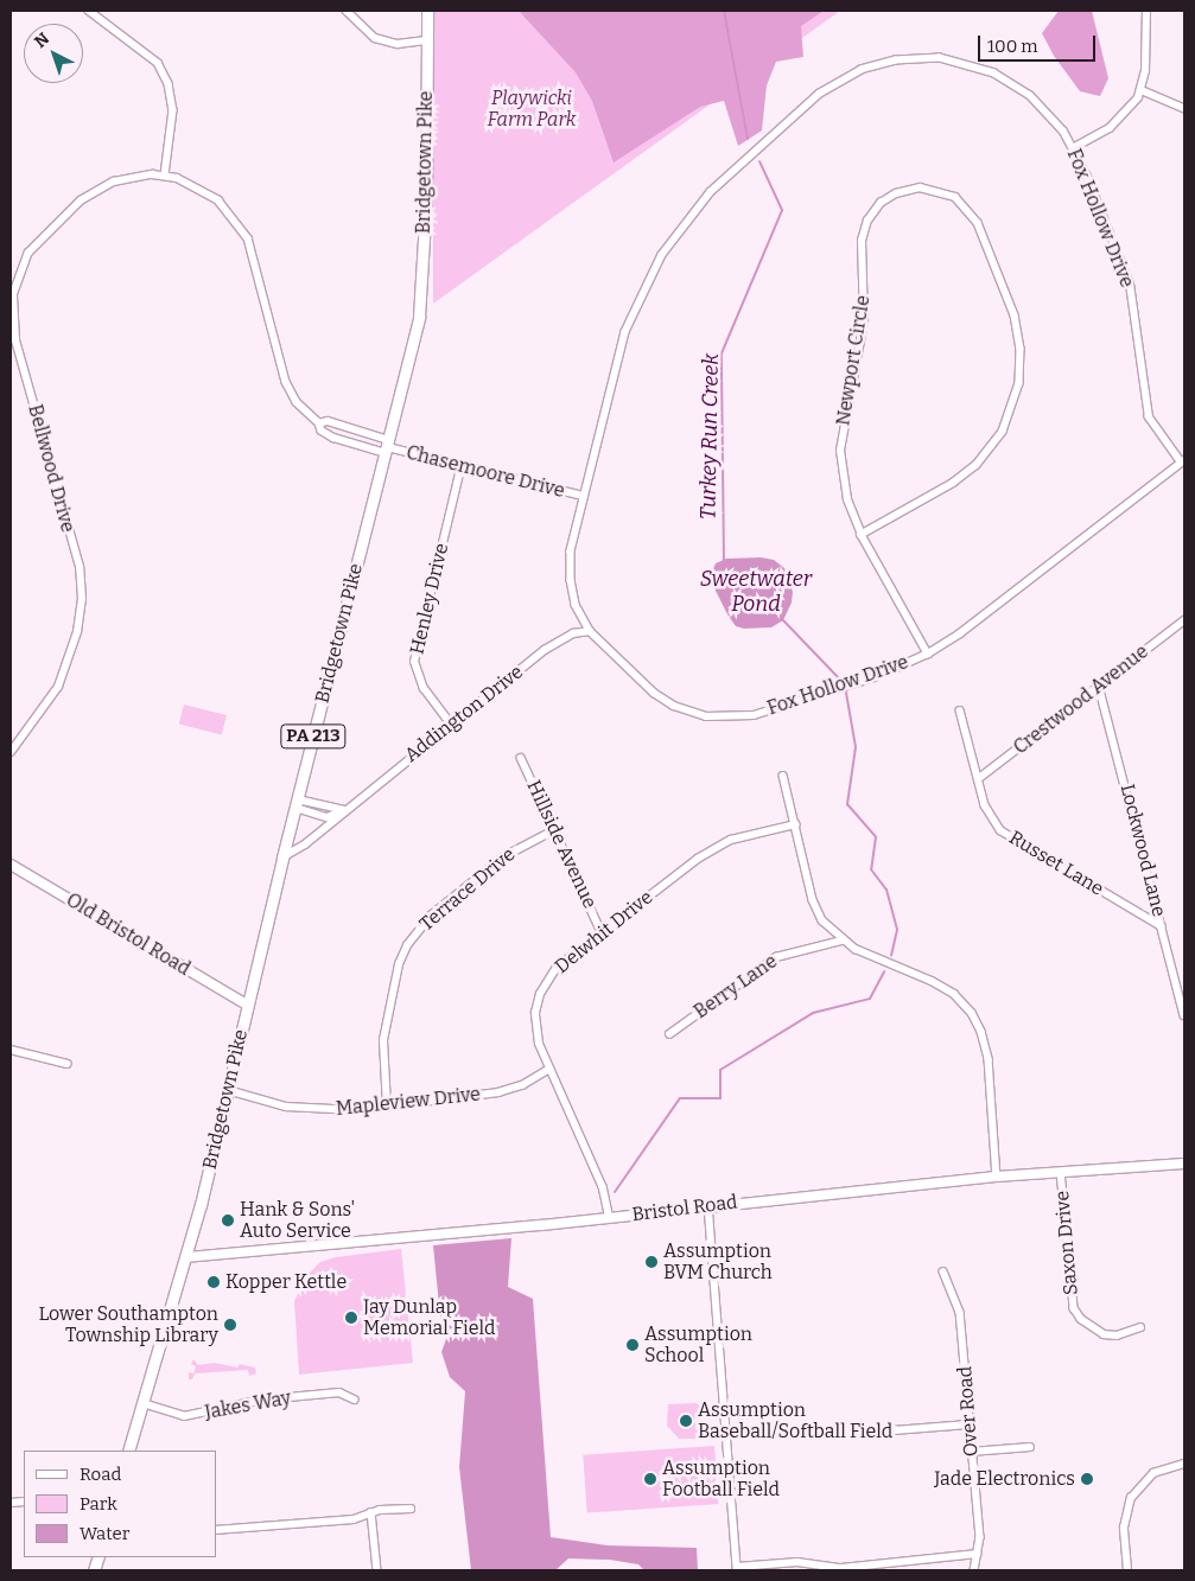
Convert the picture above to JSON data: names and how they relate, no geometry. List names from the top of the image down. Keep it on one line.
{"streets":{"main road":["Bridgetown Pike","PA 213","Old Bristol Road","Bristol Road"],"street":["Fox Hollow Drive","Newport Circle","Bellwood Drive","Chasemoore Drive","Henley Drive","Crestwood Avenue","Addington Drive","Hillside Avenue","Lockwood Lane","Russet Lane","Terrace Drive","Delwhit Drive","Berry Lane","Mapleview Drive","Saxon Drive","Jakes Way","Over Road"]},"crossings":[["Bridgetown Pike","Bellwood Drive"],["Bridgetown Pike","Chasemoore Drive"],["Bridgetown Pike","Addington Drive"],["Bridgetown Pike","Old Bristol Road"],["Bridgetown Pike","Mapleview Drive"],["Bridgetown Pike","Bristol Road"],["Bridgetown Pike","Jakes Way"],["Fox Hollow Drive","Newport Circle"],["Fox Hollow Drive","Chasemoore Drive"],["Fox Hollow Drive","Addington Drive"],["Bellwood Drive","Chasemoore Drive"],["Chasemoore Drive","Henley Drive"],["Henley Drive","Addington Drive"],["Crestwood Avenue","Lockwood Lane"],["Crestwood Avenue","Russet Lane"],["Hillside Avenue","Terrace Drive"],["Hillside Avenue","Delwhit Drive"],["Lockwood Lane","Russet Lane"],["Terrace Drive","Mapleview Drive"],["Delwhit Drive","Mapleview Drive"],["Delwhit Drive","Bristol Road"],["Bristol Road","Saxon Drive"]],"water":["Turkey Run Creek","Sweetwater Pond"],"parks":["Playwicki Farm Park"],"places":["Hank & Sons' Auto Service","Assumption BVM Church","Kopper Kettle","Jay Dunlap Memorial Field","Lower Southampton Township Library","Assumption School","Assumption Baseball/Softball Field","Assumption Football Field","Jade Electronics"],"legend":["Road","Park","Water"],"scale_bar":"100 m","north":"top left"}
